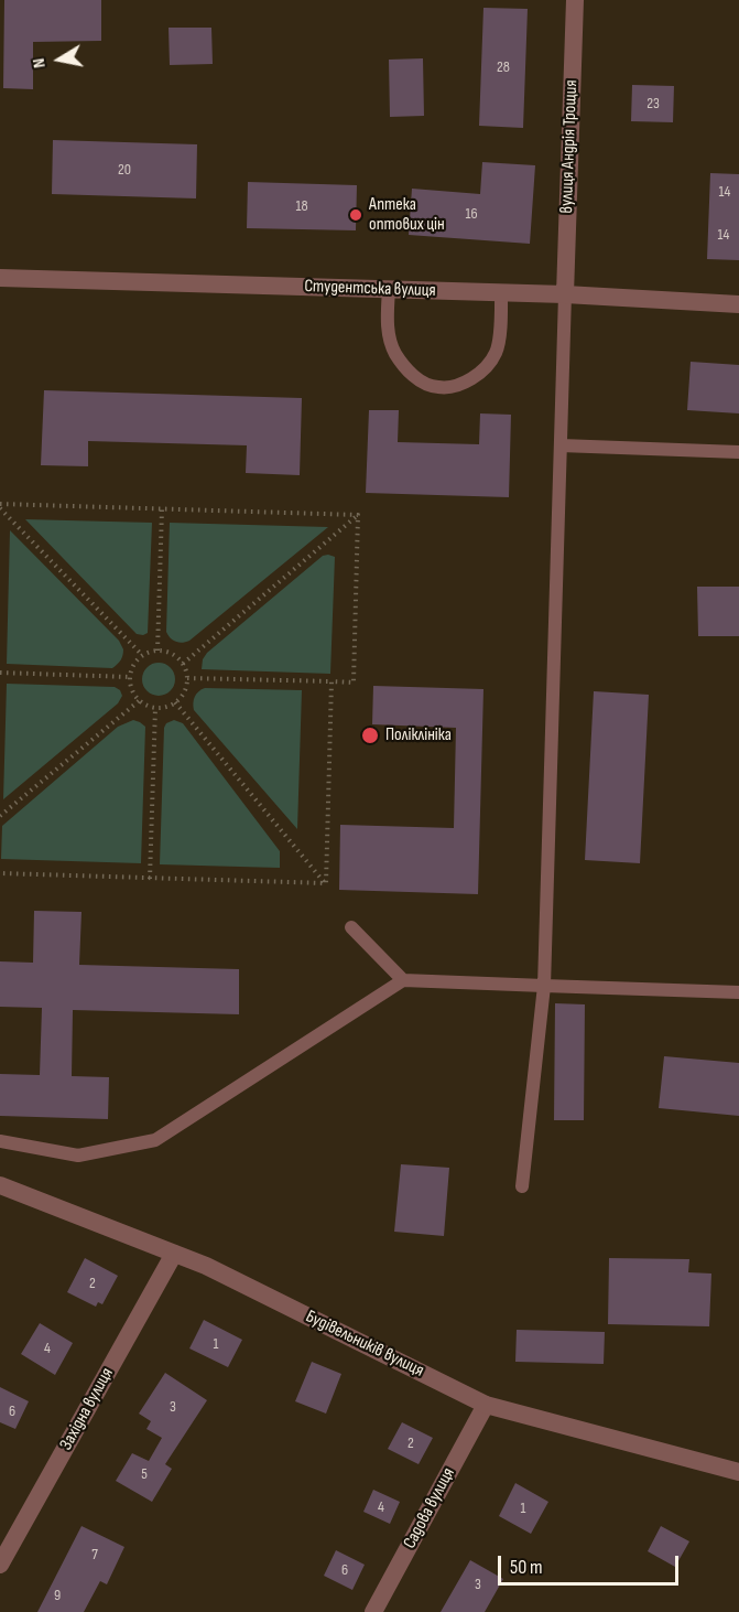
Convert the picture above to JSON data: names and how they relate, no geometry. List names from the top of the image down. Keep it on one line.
{"streets":{"street":["вулиця Андрія Трощия","Студентська вулиця","Будівельників вулиця","Західна вулиця","Садова вулиця"]},"crossings":[["вулиця Андрія Трощия","Студентська вулиця"],["Будівельників вулиця","Західна вулиця"],["Будівельників вулиця","Садова вулиця"]],"places":["Аптека оптових цін","Поліклініка"],"house_numbers":["28","23","20","14","18","16","14","2","1","4","3","6","2","5","4","1","7","6","3","9"],"scale_bar":"50 m","north":"left"}
